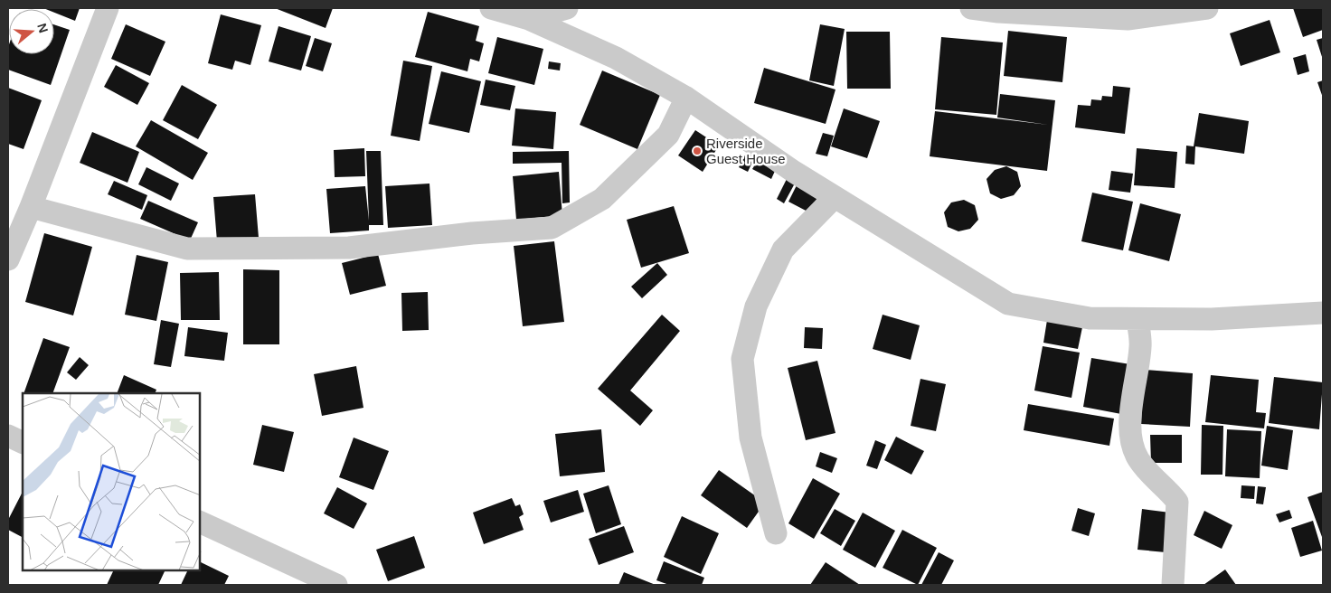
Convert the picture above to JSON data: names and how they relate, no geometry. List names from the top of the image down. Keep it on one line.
{"places":["Riverside Guest House"],"north":"right"}
